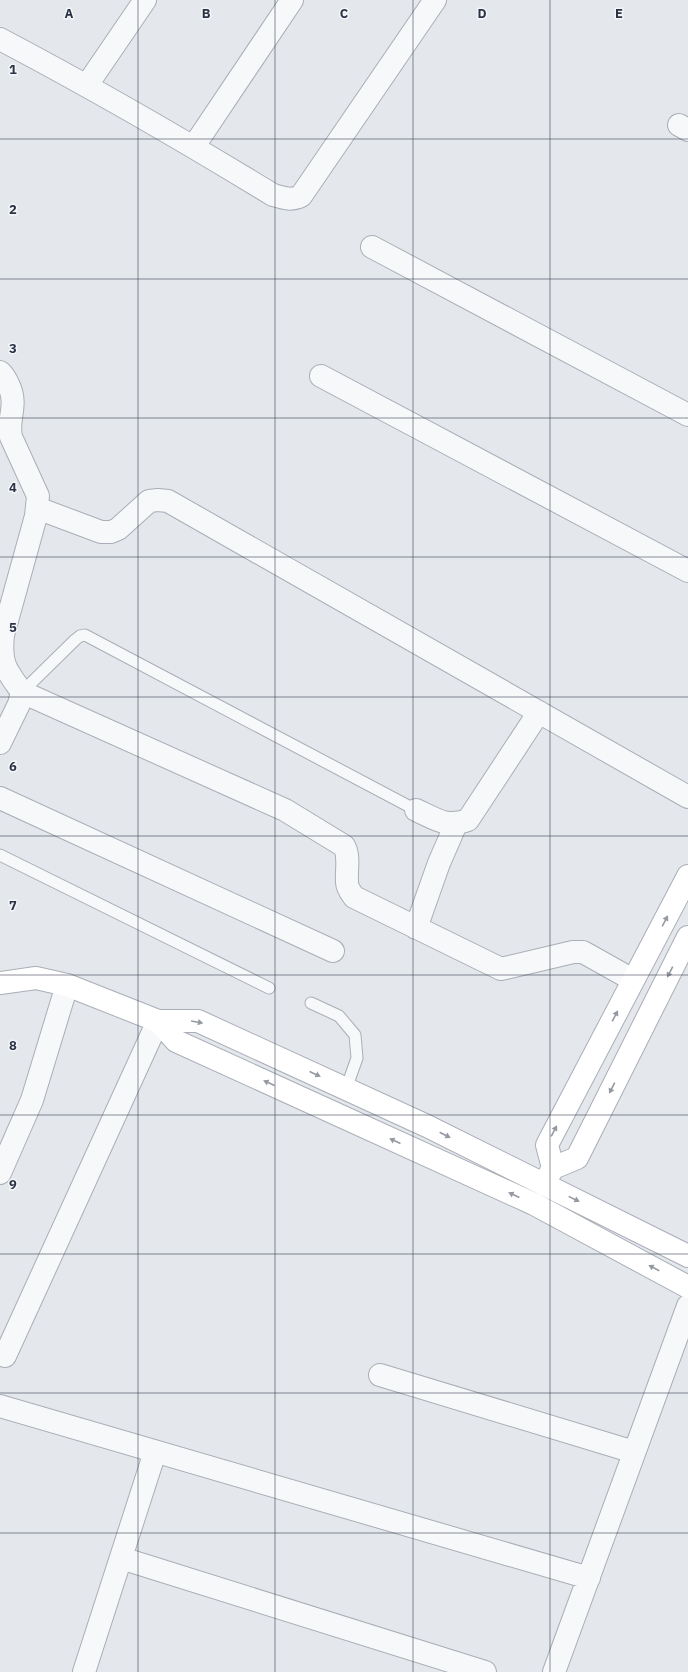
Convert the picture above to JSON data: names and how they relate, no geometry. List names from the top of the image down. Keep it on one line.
{"grid":{"columns":["A","B","C","D","E"],"rows":["1","2","3","4","5","6","7","8","9"]}}
